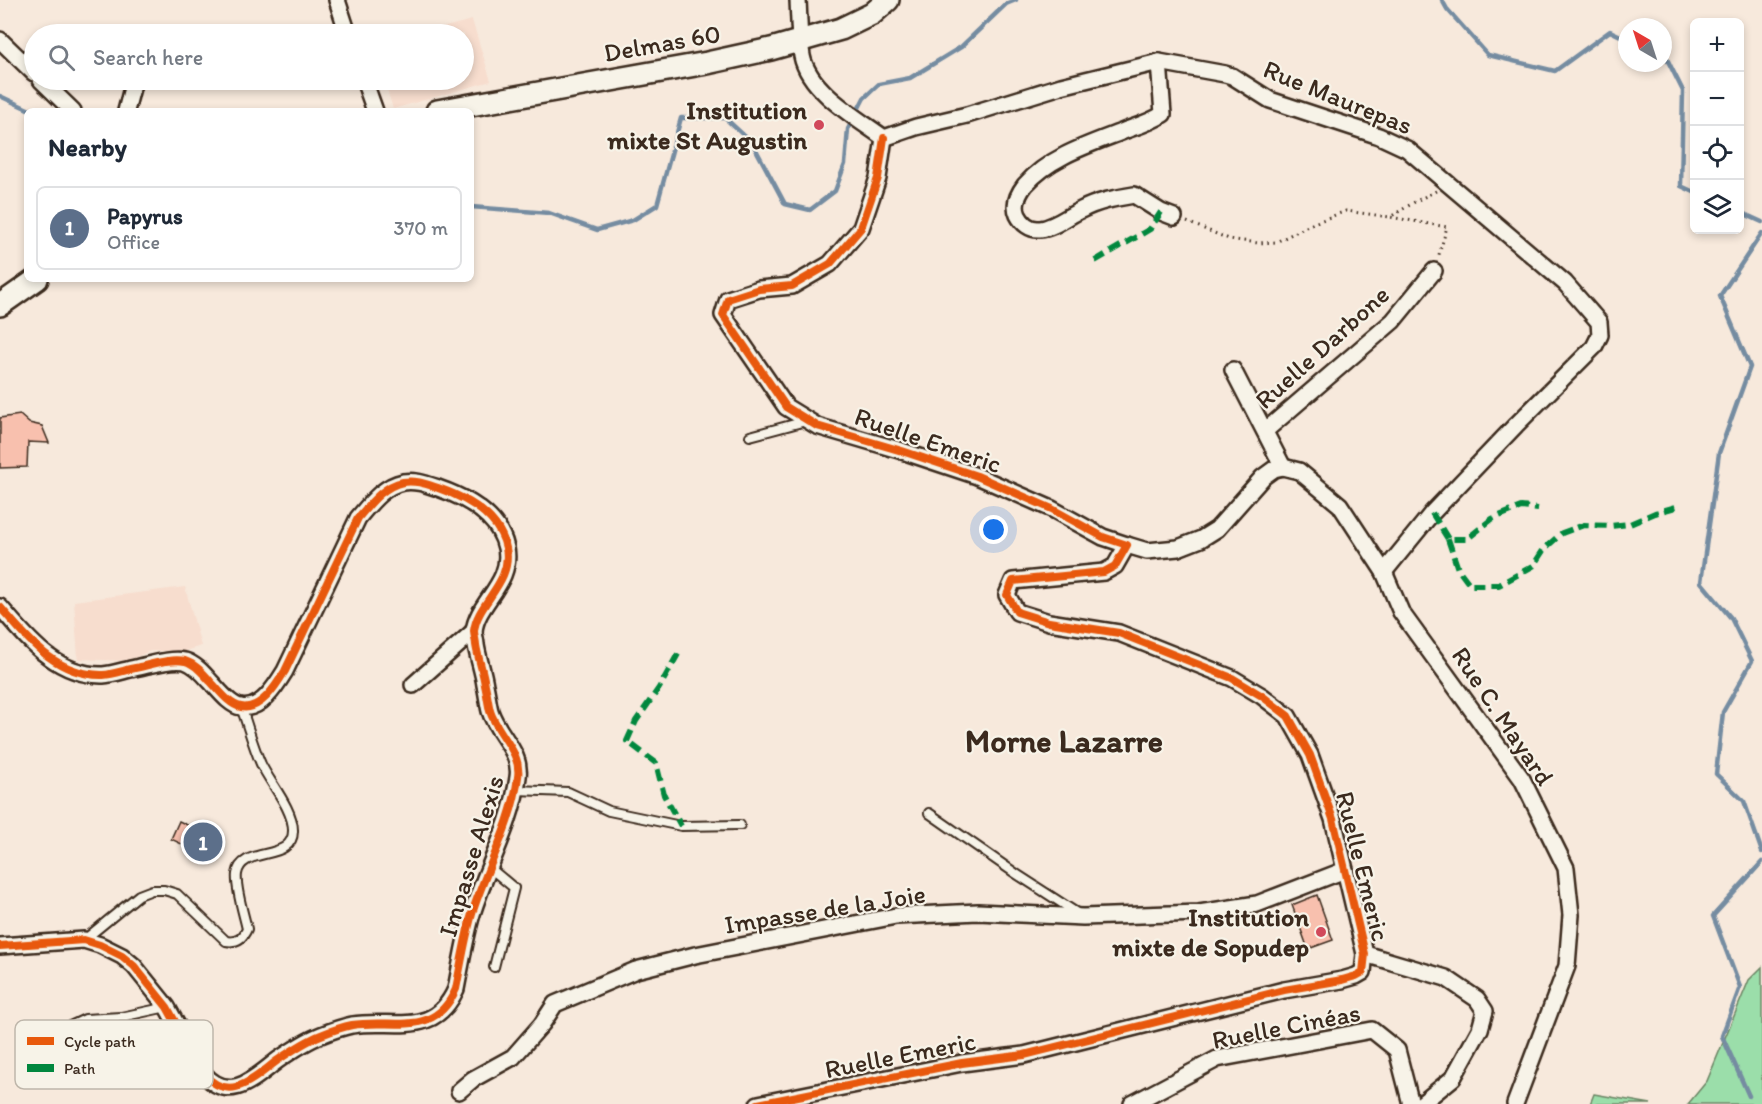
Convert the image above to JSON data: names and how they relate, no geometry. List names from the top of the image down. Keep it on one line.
{"streets":{"street":["Delmas 60","Rue Maurepas","Ruelle Darbone","Ruelle Emeric","Rue C. Mayard","Impasse Alexis","Impasse de la Joie","Ruelle Cinéas"]},"crossings":[["Rue Maurepas","Ruelle Emeric"],["Rue Maurepas","Rue C. Mayard"],["Ruelle Emeric","Impasse de la Joie"]],"districts":["Morne Lazarre"],"places":["Institution mixte St Augustin","Institution mixte de Sopudep"],"legend":["Cycle path","Path"],"north":"top left","page":{"map_buttons":["+","−"],"search":"Search here","heading":"Nearby","list":[{"mark":"1","name":"Papyrus","note":"Office","value":"370 m"}],"pins":"1"}}
